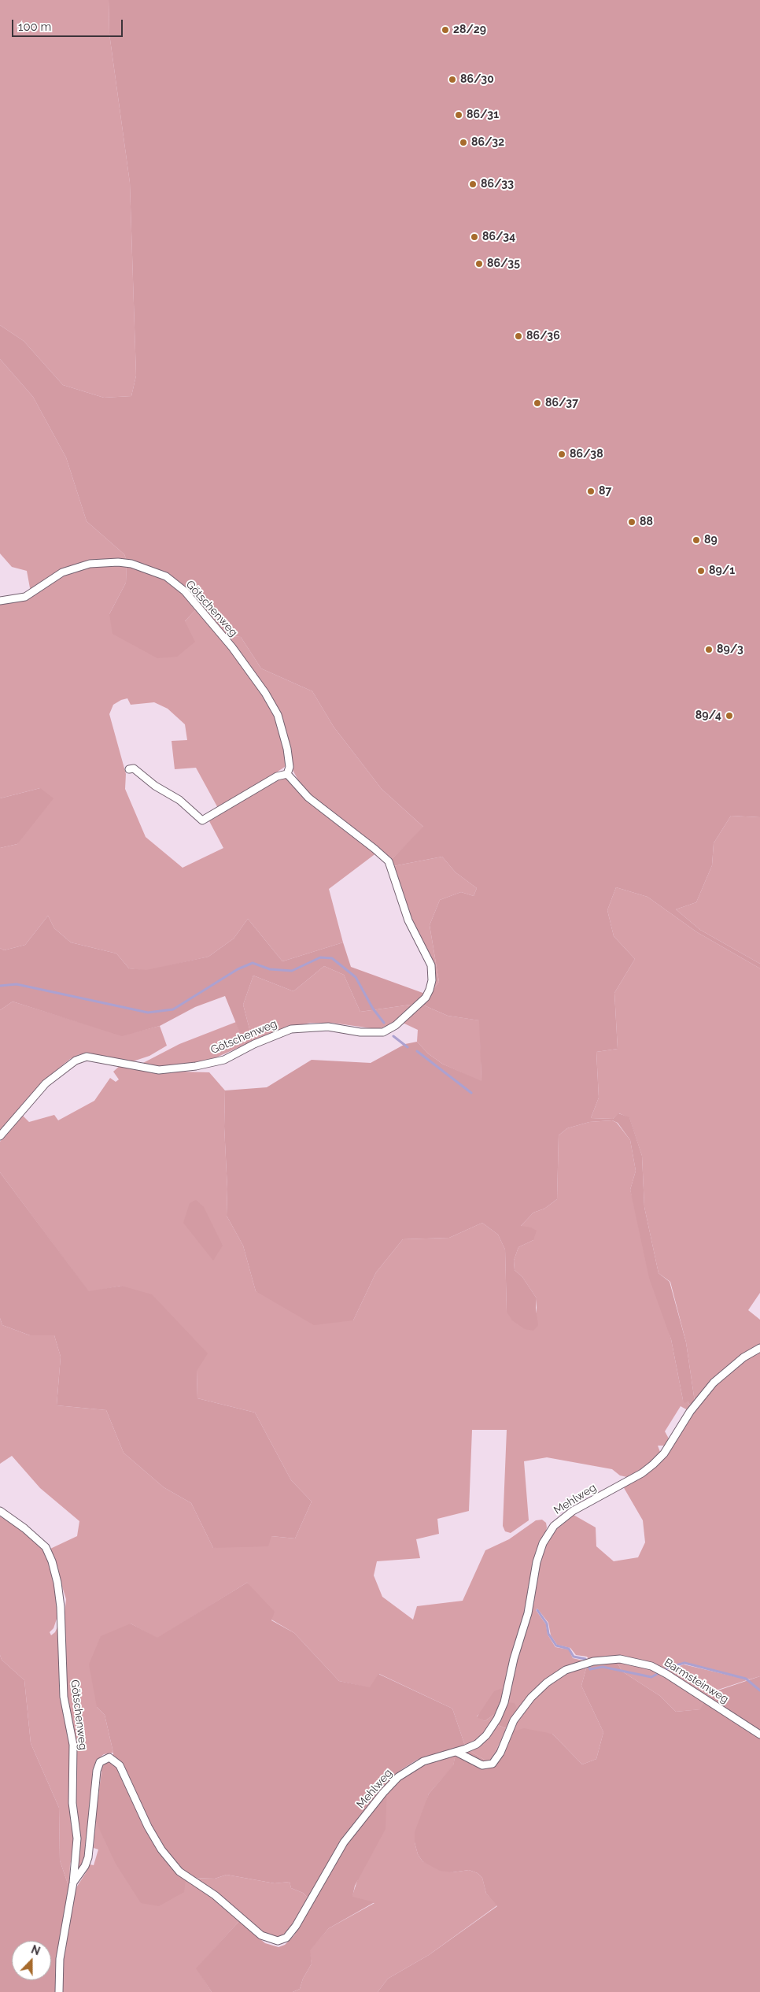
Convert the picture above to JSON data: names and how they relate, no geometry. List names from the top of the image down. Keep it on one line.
{"streets":{"street":["Götschenweg","Mehlweg","Barmsteinweg"]},"crossings":[["Götschenweg","Mehlweg"],["Mehlweg","Barmsteinweg"]],"places":["28/29","86/30","86/31","86/32","86/33","86/34","86/35","86/36","86/37","86/38","87","88","89","89/1","89/3","89/4"],"scale_bar":"100 m","north":"top"}
